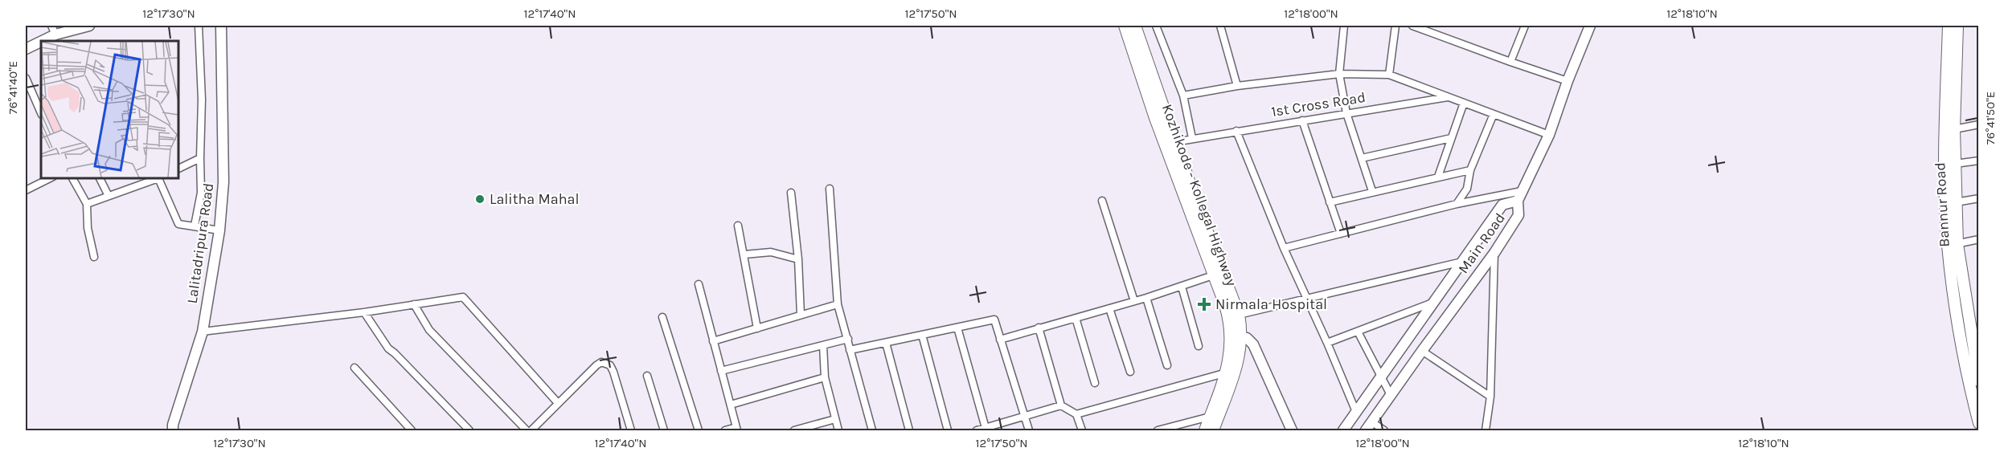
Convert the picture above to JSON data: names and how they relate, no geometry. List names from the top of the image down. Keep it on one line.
{"streets":{"main road":["Kozhikode - Kollegal Highway","Bannur Road"],"street":["1st Cross Road","Lalitadripura Road","Main Road"]},"crossings":[["1st Cross Road","Kozhikode - Kollegal Highway"]],"places":{"other":["Lalitha Mahal"],"health":["Nirmala Hospital"]},"coordinates":["12°17'30\"N","12°17'40\"N","12°17'50\"N","12°18'00\"N","12°18'10\"N","76°41'40\"E","76°41'50\"E"]}
